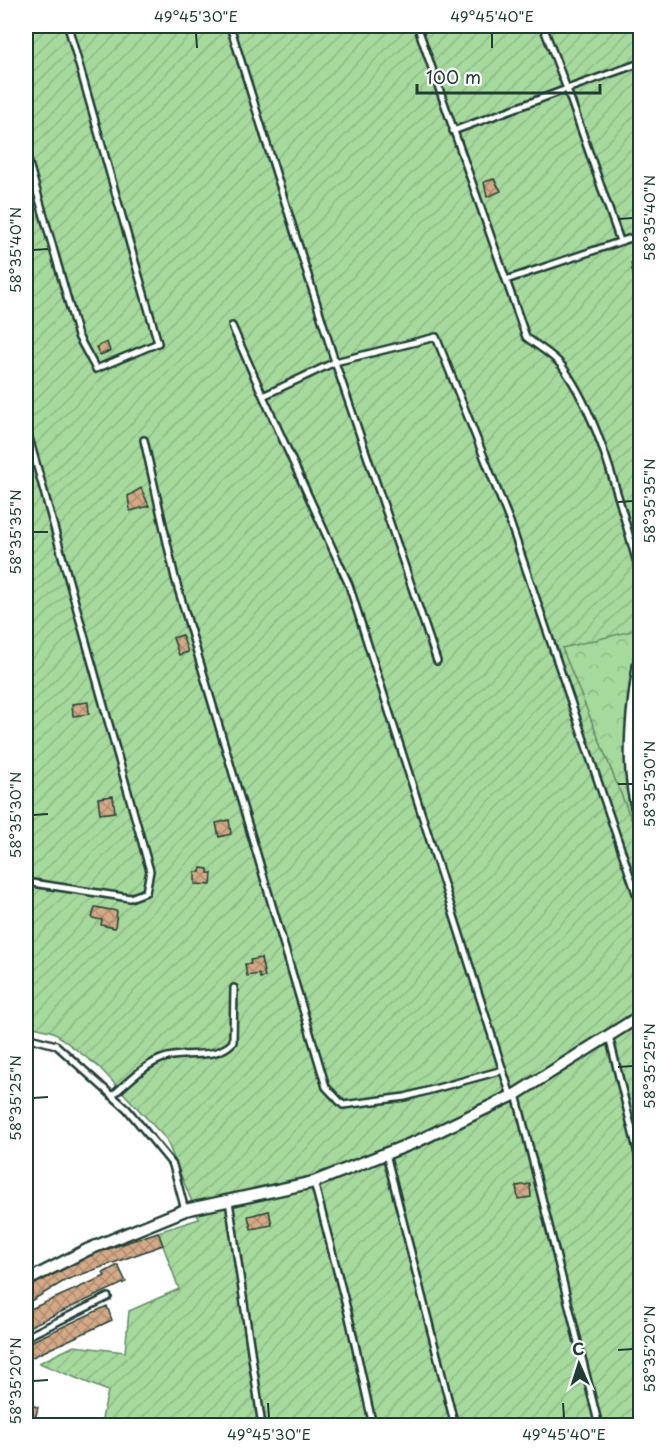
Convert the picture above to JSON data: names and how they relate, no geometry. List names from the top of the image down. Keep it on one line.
{"scale_bar":"100 m","north":"top","coordinates":["49°45'30\"E","49°45'40\"E","58°35'40\"N","58°35'35\"N","58°35'30\"N","58°35'25\"N","58°35'20\"N"]}
